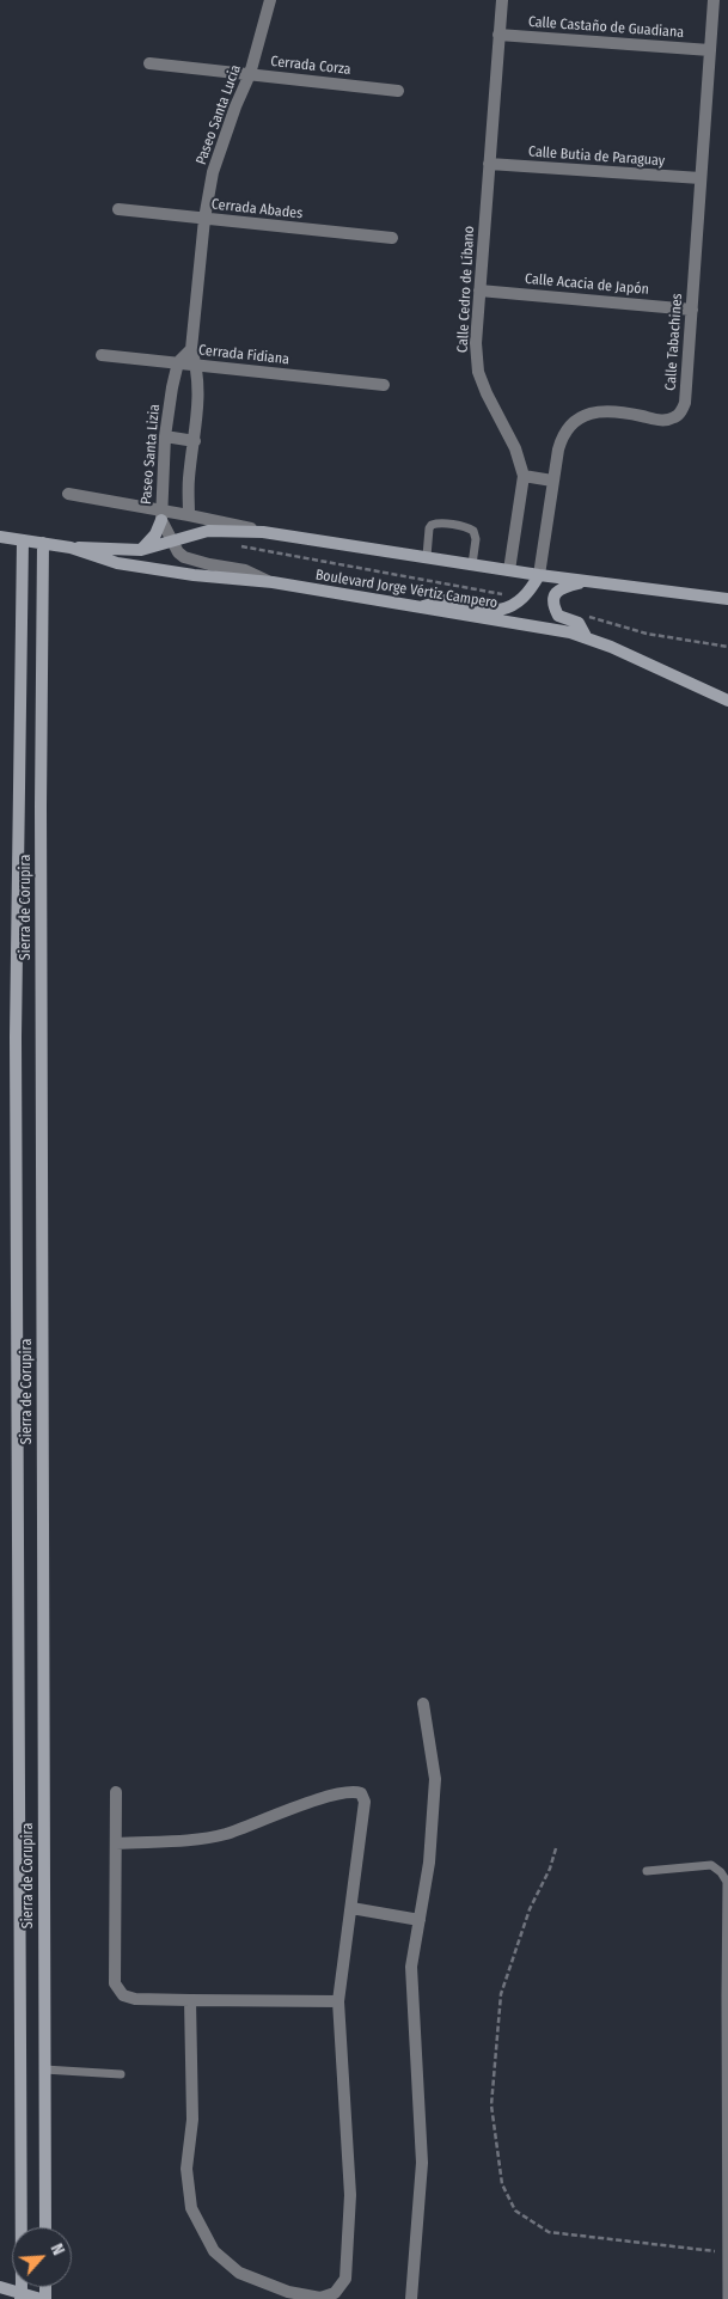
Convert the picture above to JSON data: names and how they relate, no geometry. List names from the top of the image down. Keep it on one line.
{"streets":{"street":["Calle Castaño de Guadiana","Cerrada Corza","Paseo Santa Lucia","Calle Butia de Paraguay","Cerrada Abades","Calle Acacia de Japón","Calle Cedro de Líbano","Calle Tabachines","Cerrada Fidiana","Paseo Santa Lizia","Boulevard Jorge Vértiz Campero","Sierra de Corupira"]},"crossings":[["Calle Castaño de Guadiana","Calle Cedro de Líbano"],["Calle Castaño de Guadiana","Calle Tabachines"],["Cerrada Corza","Paseo Santa Lucia"],["Paseo Santa Lucia","Cerrada Abades"],["Paseo Santa Lucia","Cerrada Fidiana"],["Calle Butia de Paraguay","Calle Cedro de Líbano"],["Calle Butia de Paraguay","Calle Tabachines"],["Calle Acacia de Japón","Calle Cedro de Líbano"],["Calle Acacia de Japón","Calle Tabachines"],["Calle Cedro de Líbano","Boulevard Jorge Vértiz Campero"],["Calle Tabachines","Boulevard Jorge Vértiz Campero"],["Cerrada Fidiana","Paseo Santa Lizia"],["Paseo Santa Lizia","Boulevard Jorge Vértiz Campero"],["Boulevard Jorge Vértiz Campero","Sierra de Corupira"]],"north":"top right"}
